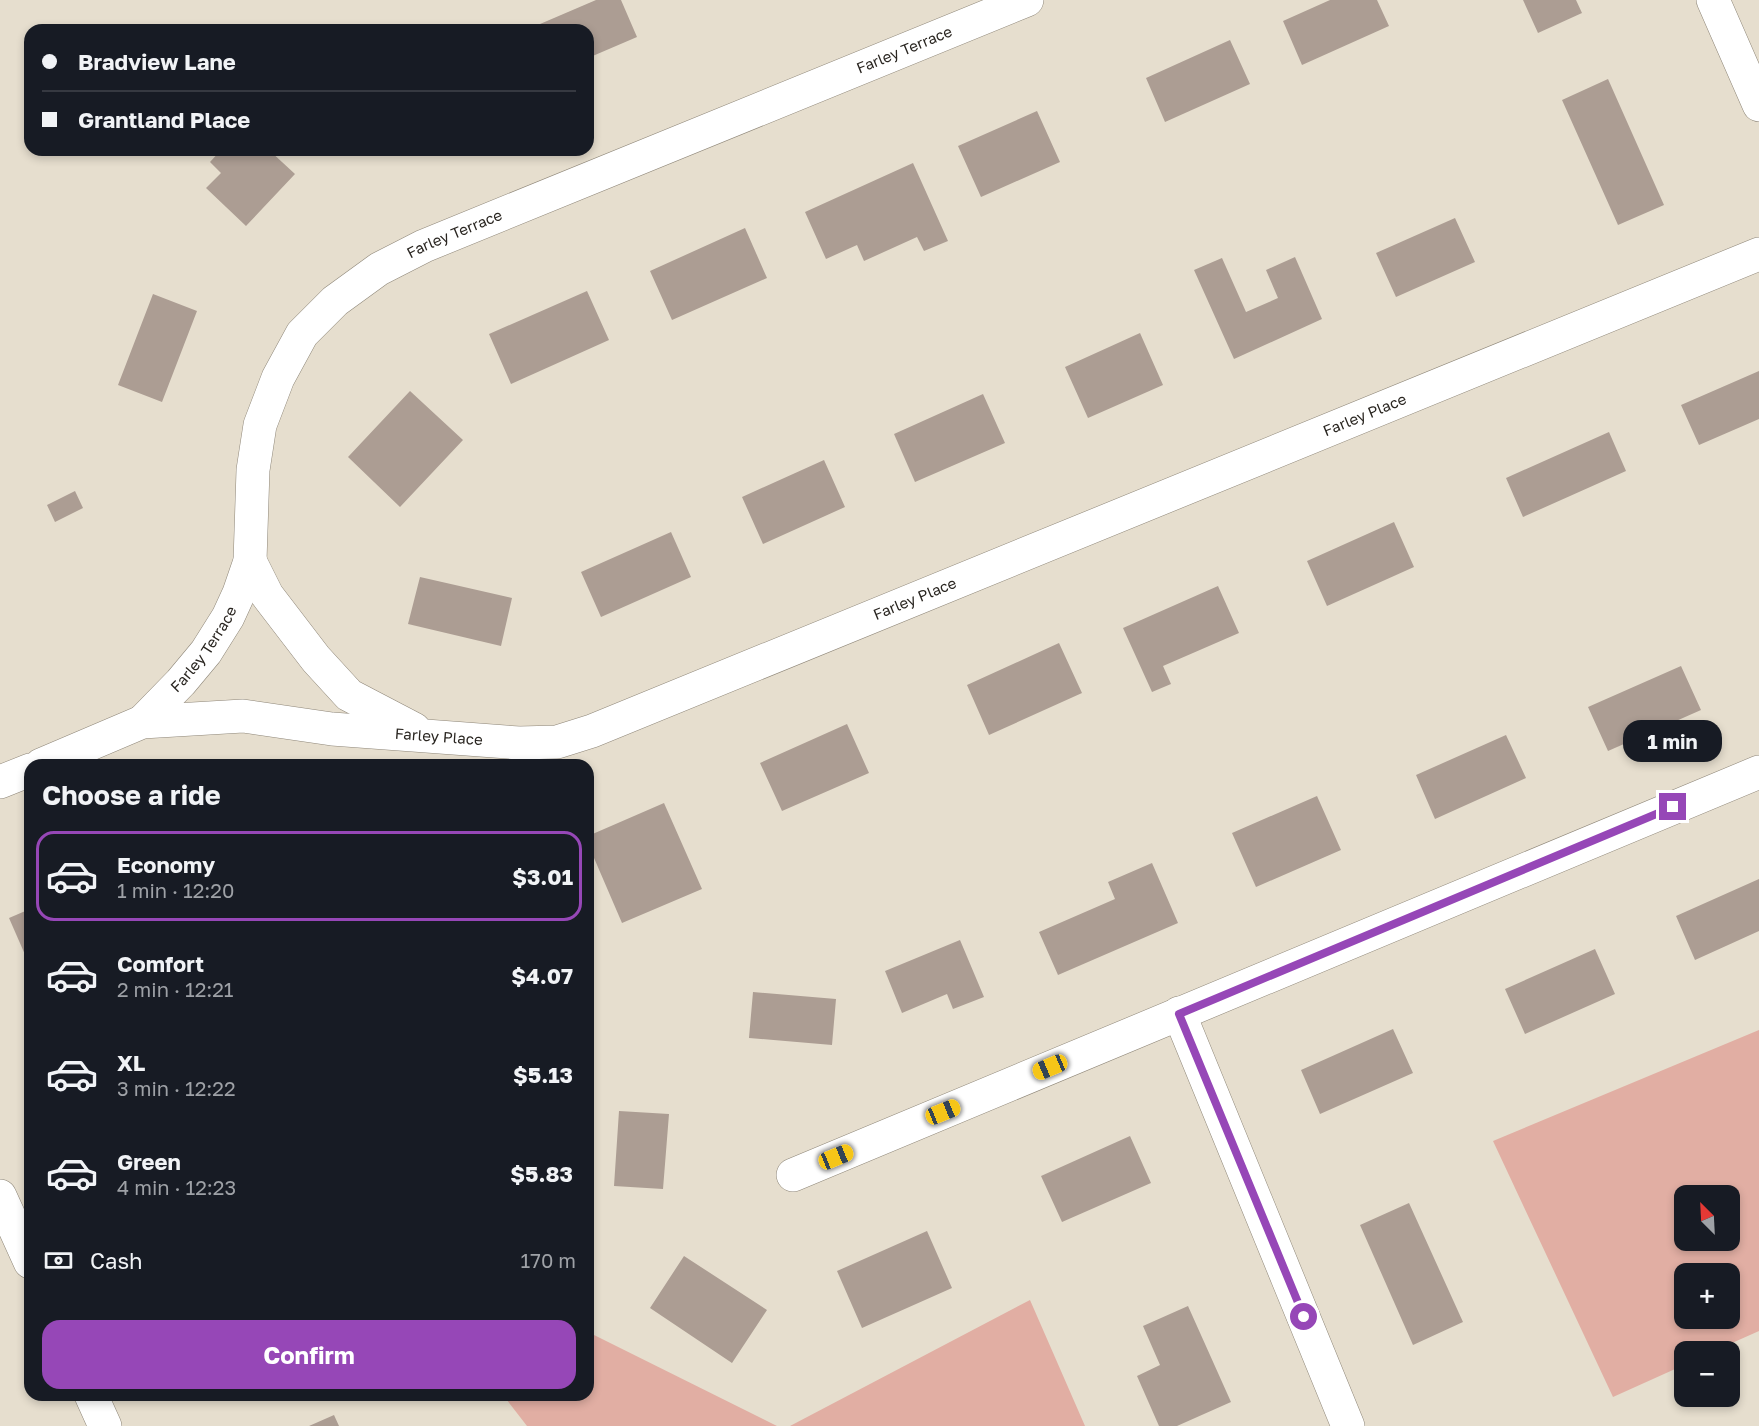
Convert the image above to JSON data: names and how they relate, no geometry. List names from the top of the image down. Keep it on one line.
{"streets":{"street":["Farley Terrace","Farley Place"]},"crossings":[["Farley Terrace","Farley Place"]],"north":"top left","page":{"banner":["Bradview Lane","Grantland Place"],"bubble":"1 min","heading":"Choose a ride","list":[{"name":"Economy","note":"1 min · 12:20","value":"$3.01"},{"name":"Comfort","note":"2 min · 12:21","value":"$4.07"},{"name":"XL","note":"3 min · 12:22","value":"$5.13"},{"name":"Green","note":"4 min · 12:23","value":"$5.83"}],"map_buttons":["+","−"],"pay":["Cash","170 m"],"buttons":"Confirm"}}
